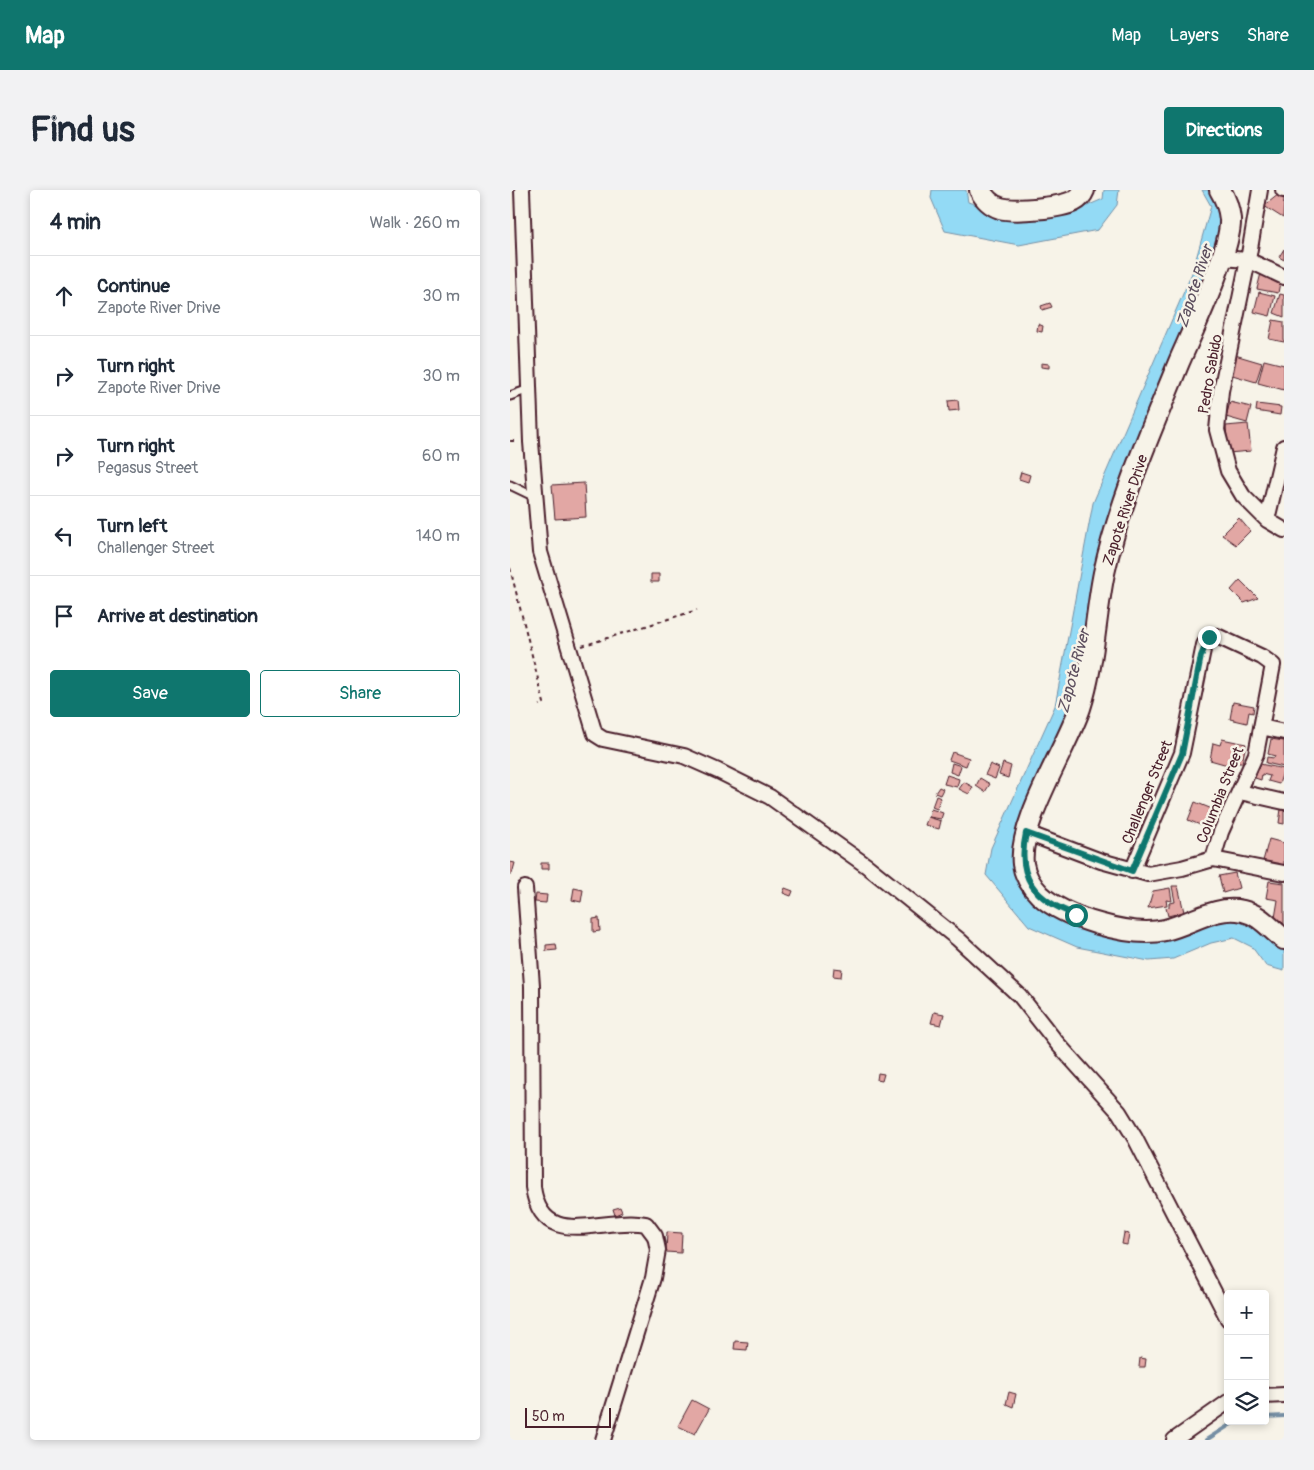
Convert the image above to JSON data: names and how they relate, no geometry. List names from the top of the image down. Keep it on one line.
{"streets":{"main road":["Zapote River Drive"],"street":["Pedro Sabido","Challenger Street","Columbia Street"]},"crossings":[["Challenger Street","Columbia Street"]],"water":["Zapote River"],"scale_bar":"50 m","page":{"header":"Map","nav":["Map","Layers","Share"],"buttons":["Directions",["Save","Share"]],"title":"Find us","heading":["4 min","Walk · 260 m"],"list":[["Continue","Zapote River Drive","30 m"],["Turn right","Zapote River Drive","30 m"],["Turn right","Pegasus Street","60 m"],["Turn left","Challenger Street","140 m"],"Arrive at destination"],"map_buttons":["+","−"],"scale":"50 m"}}
